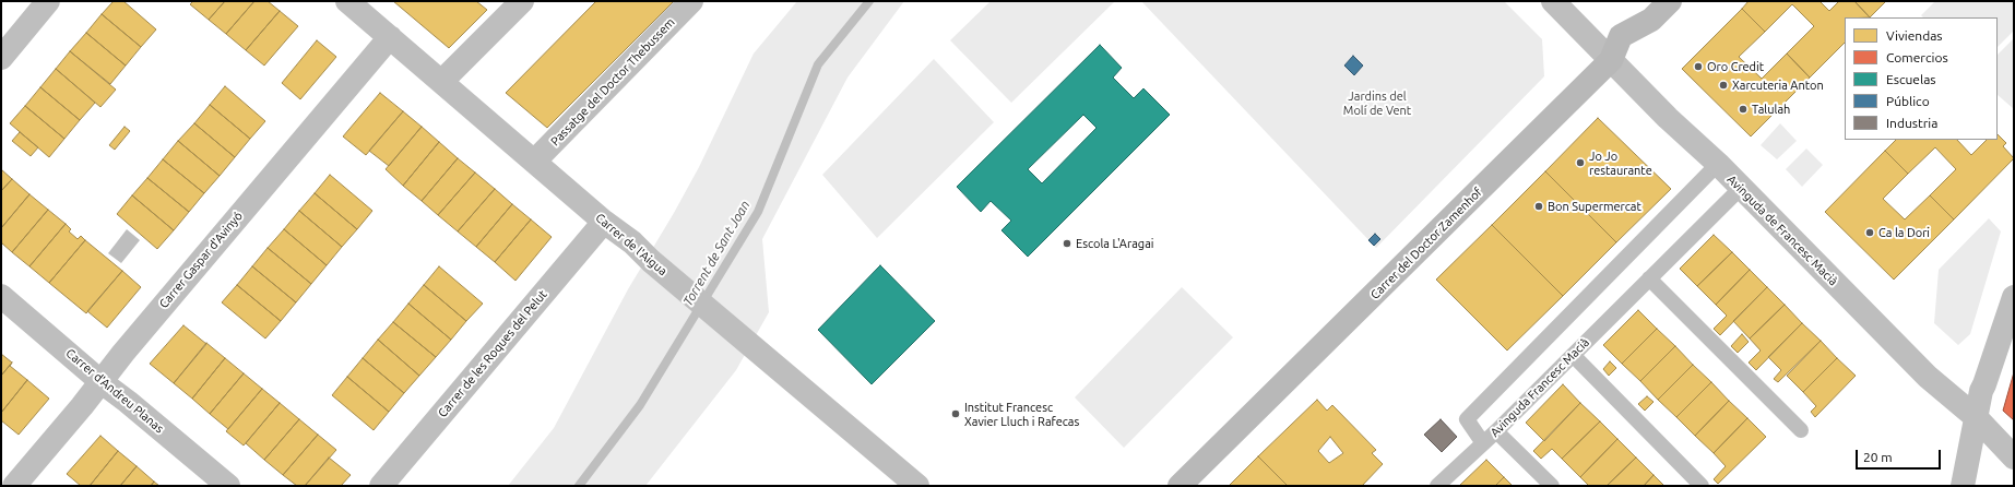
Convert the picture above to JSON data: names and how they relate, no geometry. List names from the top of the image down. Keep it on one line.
{"streets":{"street":["Passatge del Doctor Thebussem","Avinguda de Francesc Macià","Carrer del Doctor Zamenhof","Carrer de l'Aigua","Carrer Gaspar d'Avinyó","Carrer de les Roques del Pelut","Carrer d'Andreu Planas"],"lane":["Avinguda Francesc Macià"]},"crossings":[["Passatge del Doctor Thebussem","Carrer de l'Aigua"],["Avinguda de Francesc Macià","Carrer del Doctor Zamenhof"],["Avinguda de Francesc Macià","Avinguda Francesc Macià"],["Carrer de l'Aigua","Carrer Gaspar d'Avinyó"],["Carrer de l'Aigua","Carrer de les Roques del Pelut"],["Carrer Gaspar d'Avinyó","Carrer d'Andreu Planas"]],"water":["Torrent de Sant Joan"],"parks":["Jardins del Molí de Vent"],"places":["Oro Credit","Xarcuteria Anton","Talulah","Jo Jo restaurante","Bon Supermercat","Ca la Dori","Escola L'Aragai","Institut Francesc Xavier Lluch i Rafecas"],"legend":["Viviendas","Comercios","Escuelas","Público","Industria"],"scale_bar":"20 m"}
